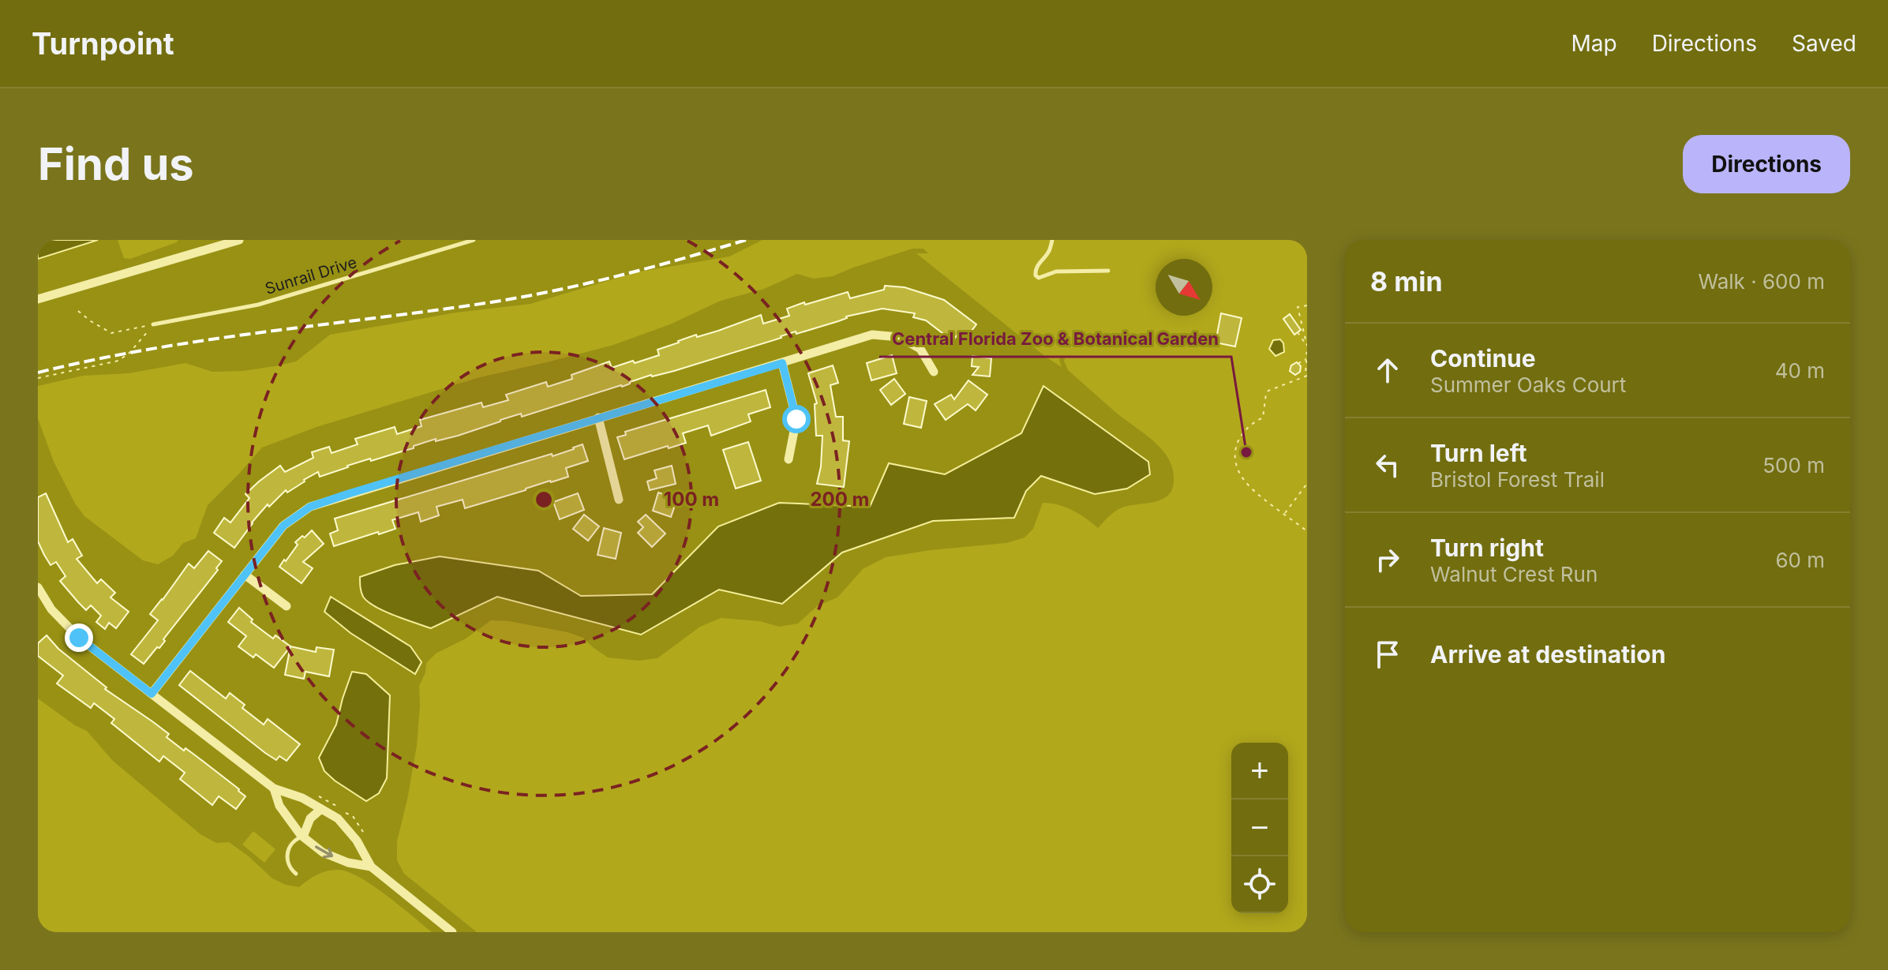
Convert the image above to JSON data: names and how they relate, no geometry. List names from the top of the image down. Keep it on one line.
{"streets":{"lane":["Sunrail Drive"]},"places":["Central Florida Zoo & Botanical Garden"],"north":"bottom right","page":{"header":"Turnpoint","nav":["Map","Directions","Saved"],"buttons":"Directions","title":"Find us","heading":["8 min","Walk · 600 m"],"list":[["Continue","Summer Oaks Court","40 m"],["Turn left","Bristol Forest Trail","500 m"],["Turn right","Walnut Crest Run","60 m"],"Arrive at destination"],"map_buttons":["+","−"]},"rings":["100 m","200 m"]}
